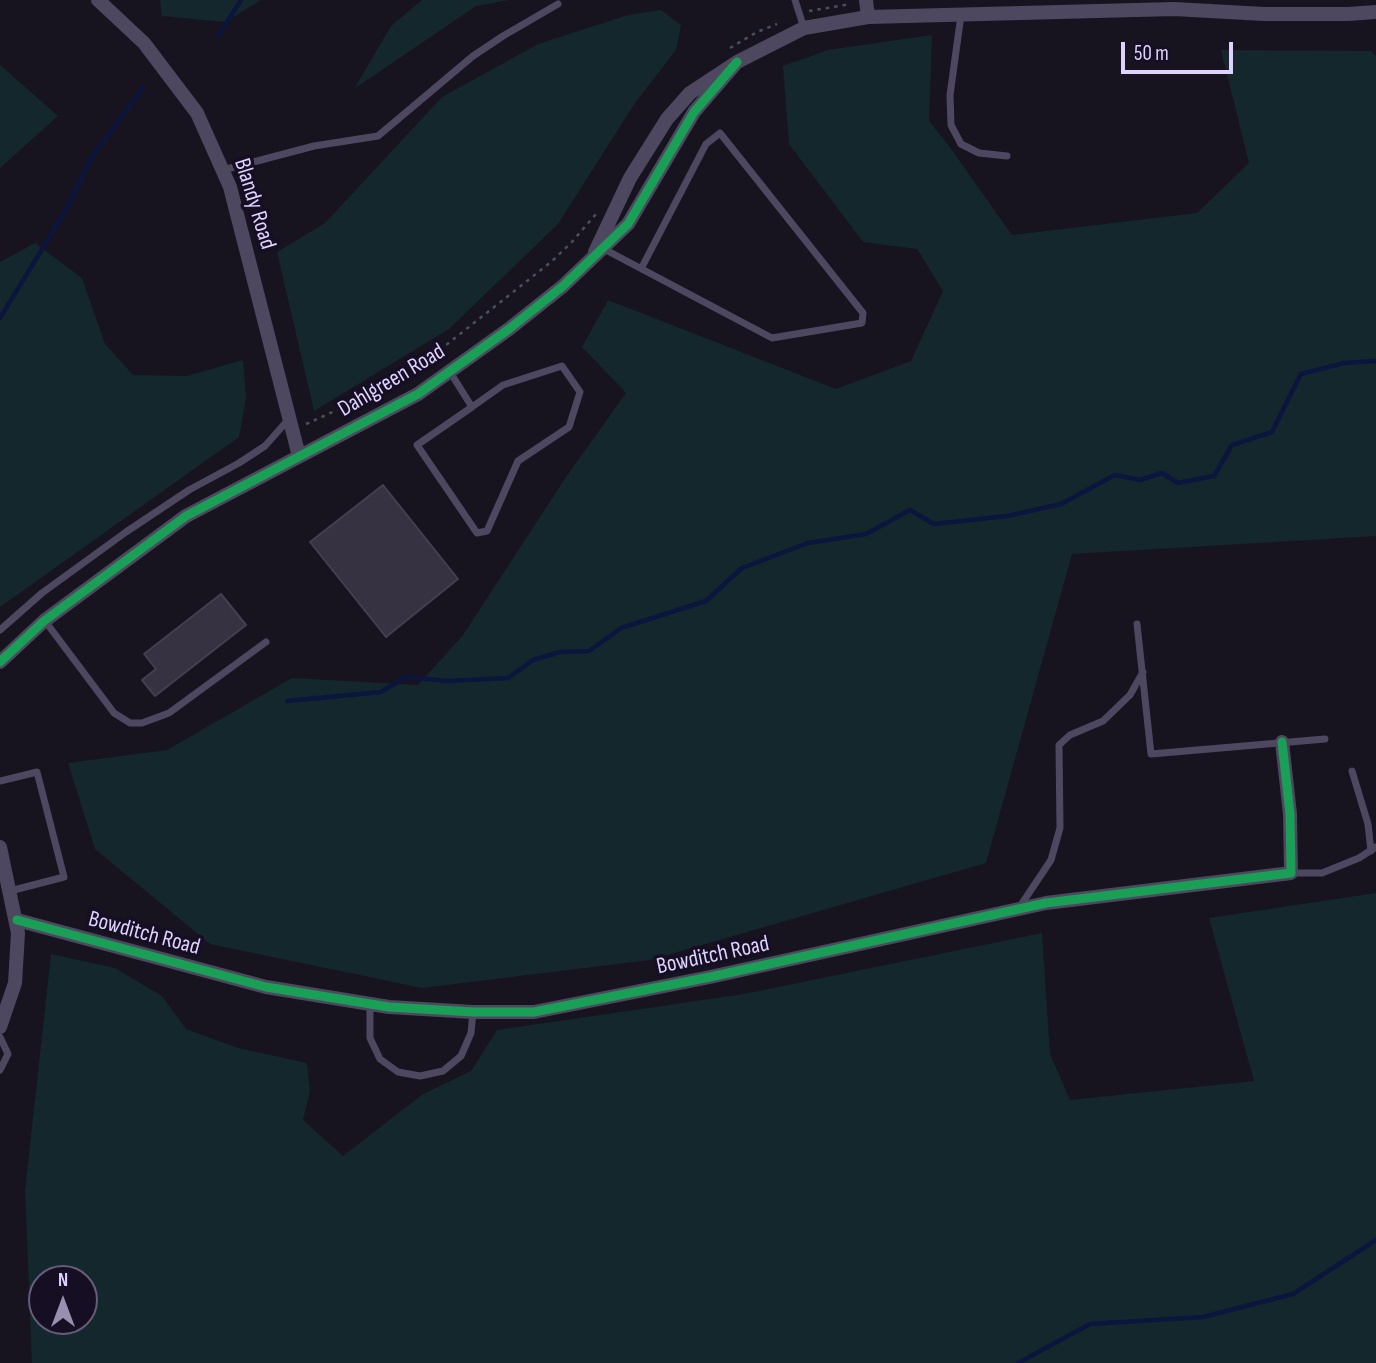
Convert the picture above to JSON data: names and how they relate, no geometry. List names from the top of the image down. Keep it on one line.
{"streets":{"street":["Blandy Road","Dahlgreen Road","Bowditch Road"]},"crossings":[["Blandy Road","Dahlgreen Road"]],"scale_bar":"50 m","north":"top"}
